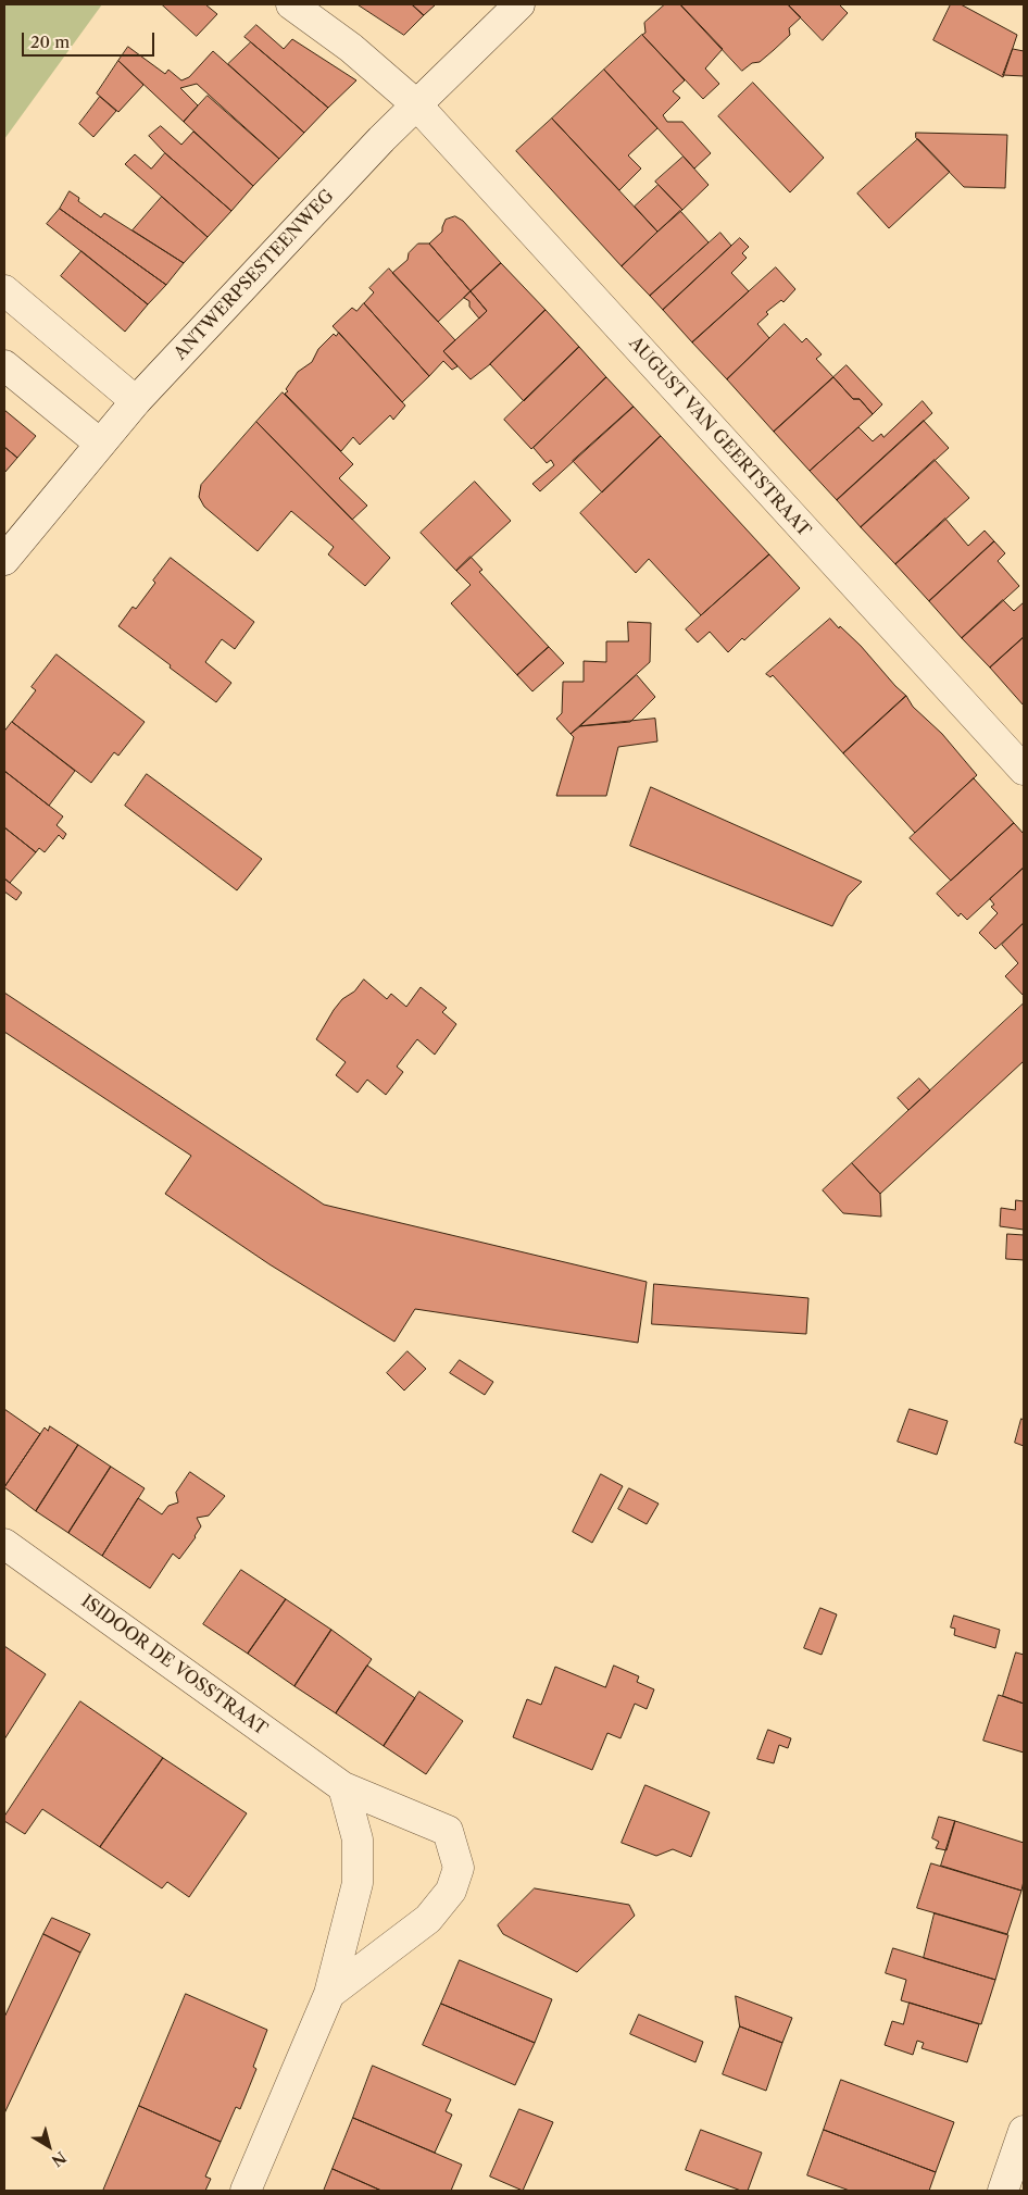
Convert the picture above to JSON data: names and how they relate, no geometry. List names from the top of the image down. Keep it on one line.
{"streets":{"street":["ANTWERPSESTEENWEG","AUGUST VAN GEERTSTRAAT","ISIDOOR DE VOSSTRAAT"]},"crossings":[["ANTWERPSESTEENWEG","AUGUST VAN GEERTSTRAAT"]],"scale_bar":"20 m","north":"bottom right"}
